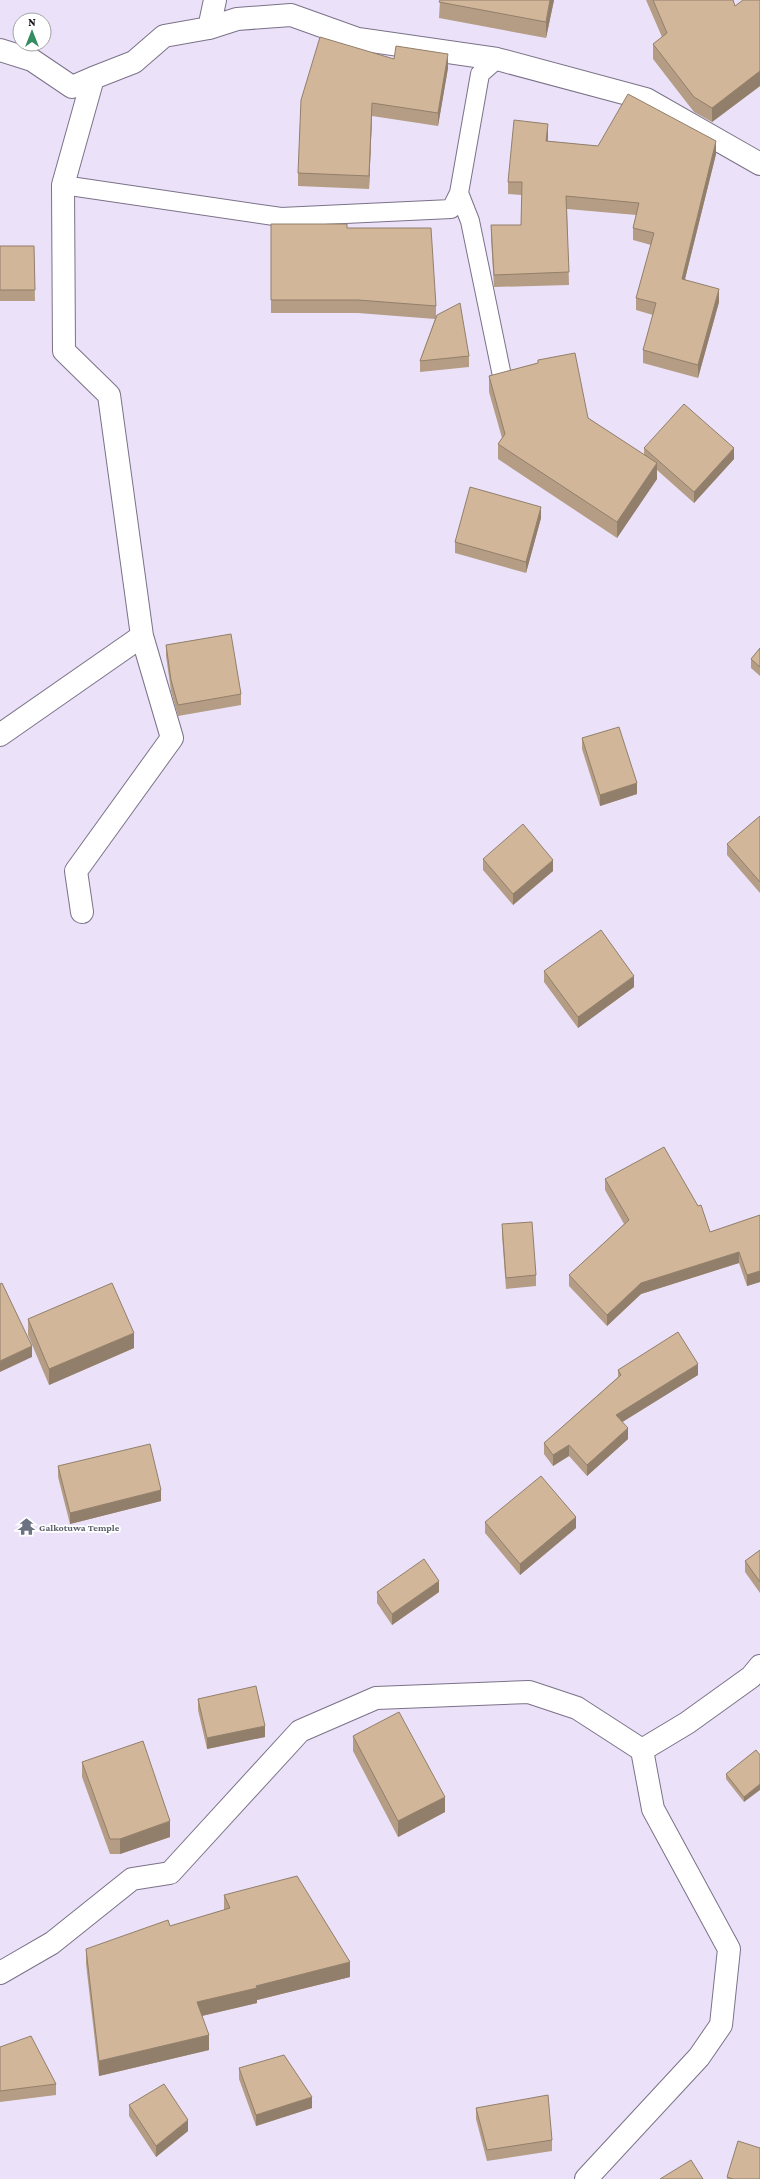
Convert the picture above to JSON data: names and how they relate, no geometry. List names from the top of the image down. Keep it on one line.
{"places":{"temple":["Galkotuwa Temple"]},"north":"top"}
